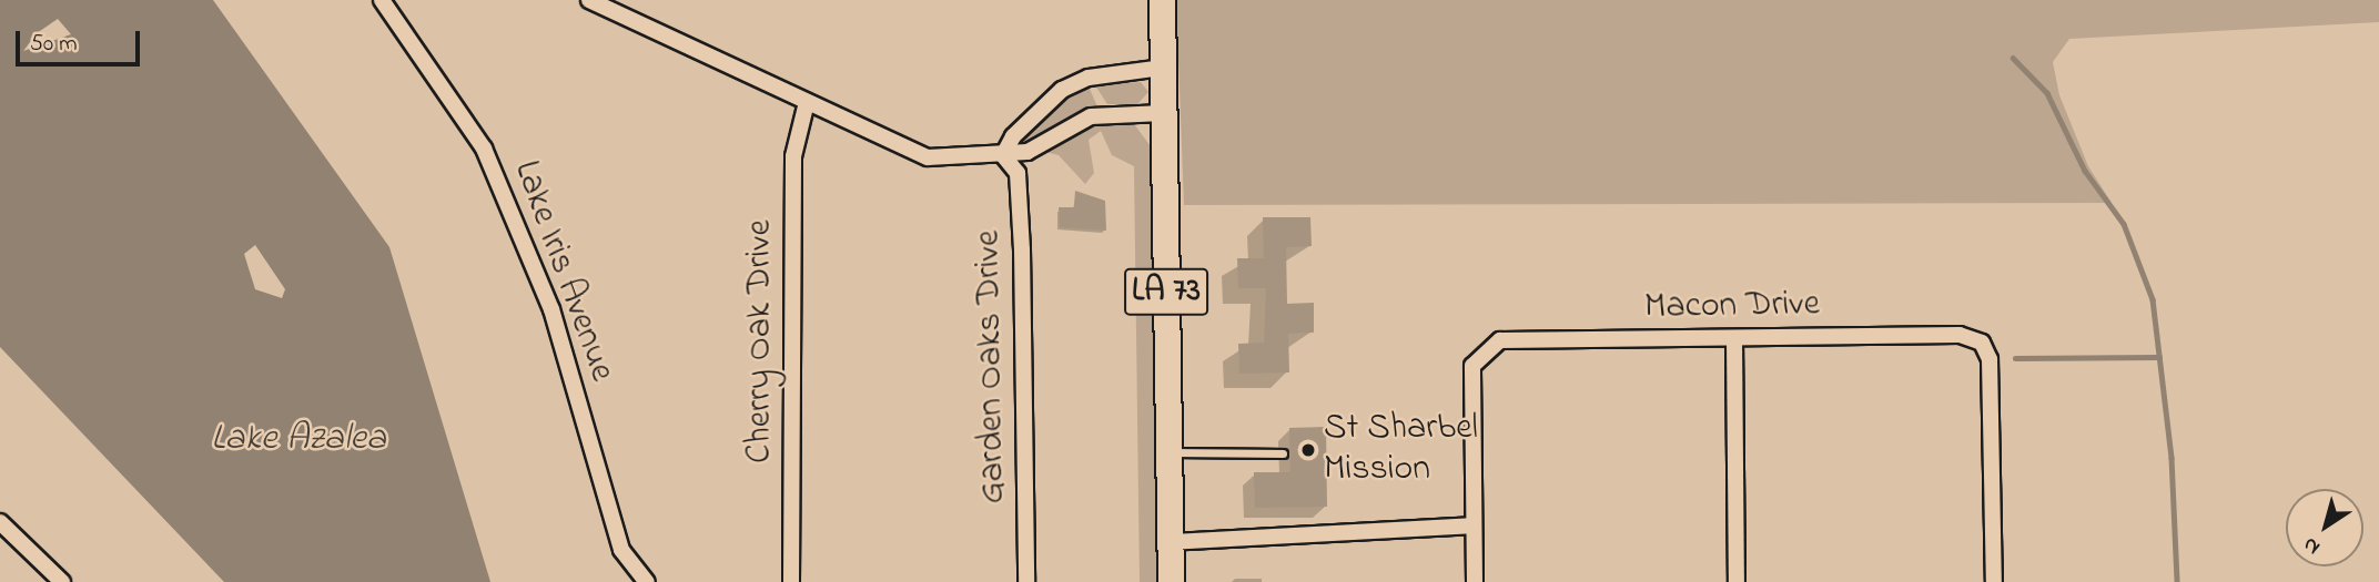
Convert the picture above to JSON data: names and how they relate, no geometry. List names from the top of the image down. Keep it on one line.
{"streets":{"main road":["LA 73"],"street":["Lake Iris Avenue","Macon Drive","Cherry Oak Drive","Garden Oaks Drive"]},"water":["Lake Azalea"],"places":["St Sharbel Mission"],"scale_bar":"50 m","north":"bottom left"}
